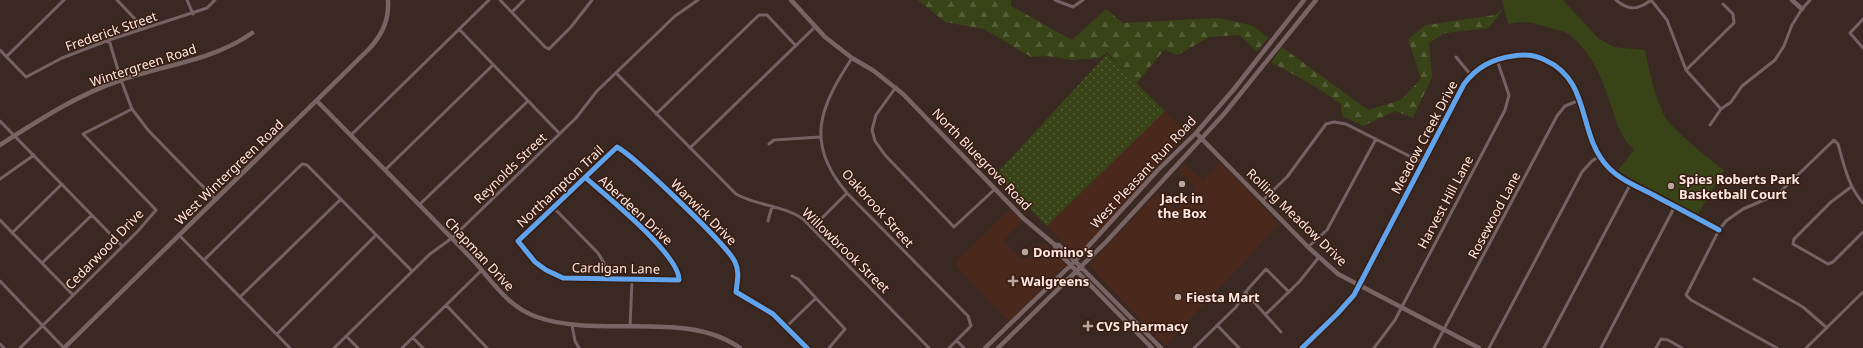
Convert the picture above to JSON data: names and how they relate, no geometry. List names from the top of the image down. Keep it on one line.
{"streets":{"main road":["Wintergreen Road","North Bluegrove Road","West Wintergreen Road","West Pleasant Run Road","Rolling Meadow Drive","Chapman Drive"],"street":["Frederick Street","Meadow Creek Drive","Reynolds Street","Northampton Trail","Harvest Hill Lane","Oakbrook Street","Aberdeen Drive","Warwick Drive","Rosewood Lane","Cedarwood Drive","Willowbrook Street","Cardigan Lane"]},"crossings":[["Meadow Creek Drive","Harvest Hill Lane"],["Meadow Creek Drive","Rosewood Lane"],["Meadow Creek Drive","Rolling Meadow Drive"],["North Bluegrove Road","West Pleasant Run Road"],["North Bluegrove Road","Oakbrook Street"],["Reynolds Street","Willowbrook Street"],["Reynolds Street","Chapman Drive"],["West Wintergreen Road","Chapman Drive"],["West Pleasant Run Road","Rolling Meadow Drive"],["Northampton Trail","Aberdeen Drive"],["Northampton Trail","Warwick Drive"],["Northampton Trail","Cardigan Lane"],["Harvest Hill Lane","Rolling Meadow Drive"],["Aberdeen Drive","Cardigan Lane"],["Rosewood Lane","Rolling Meadow Drive"]],"places":{"other":["Jack in the Box","Spies Roberts Park Basketball Court","Domino's","Fiesta Mart"],"health":["Walgreens","CVS Pharmacy"]}}
